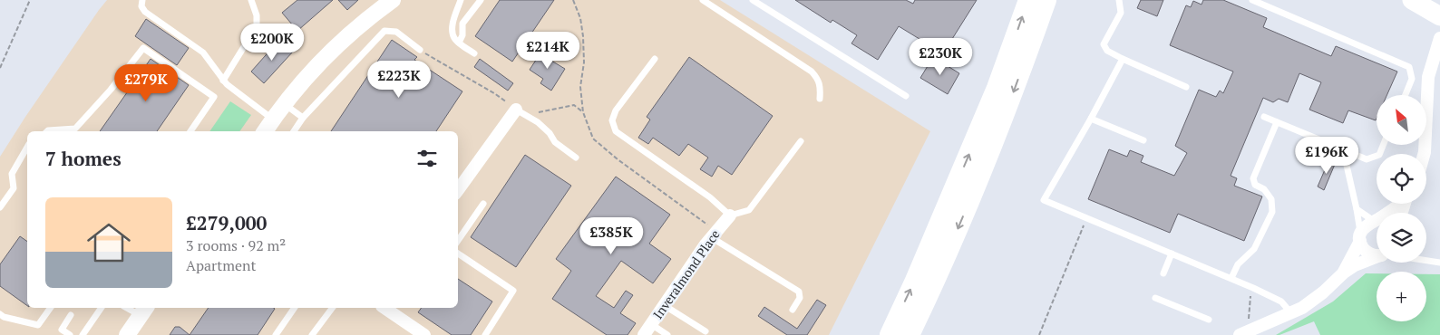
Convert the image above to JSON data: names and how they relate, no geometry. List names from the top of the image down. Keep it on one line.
{"streets":{"street":["Inveralmond Place"]},"north":"top left","page":{"price":["£200K","£214K","£230K","£223K","£279K","£196K","£385K"],"map_buttons":"+","heading":"7 homes","list":[{"name":"£279,000","note":"3 rooms · 92 m² · Apartment"}]}}
